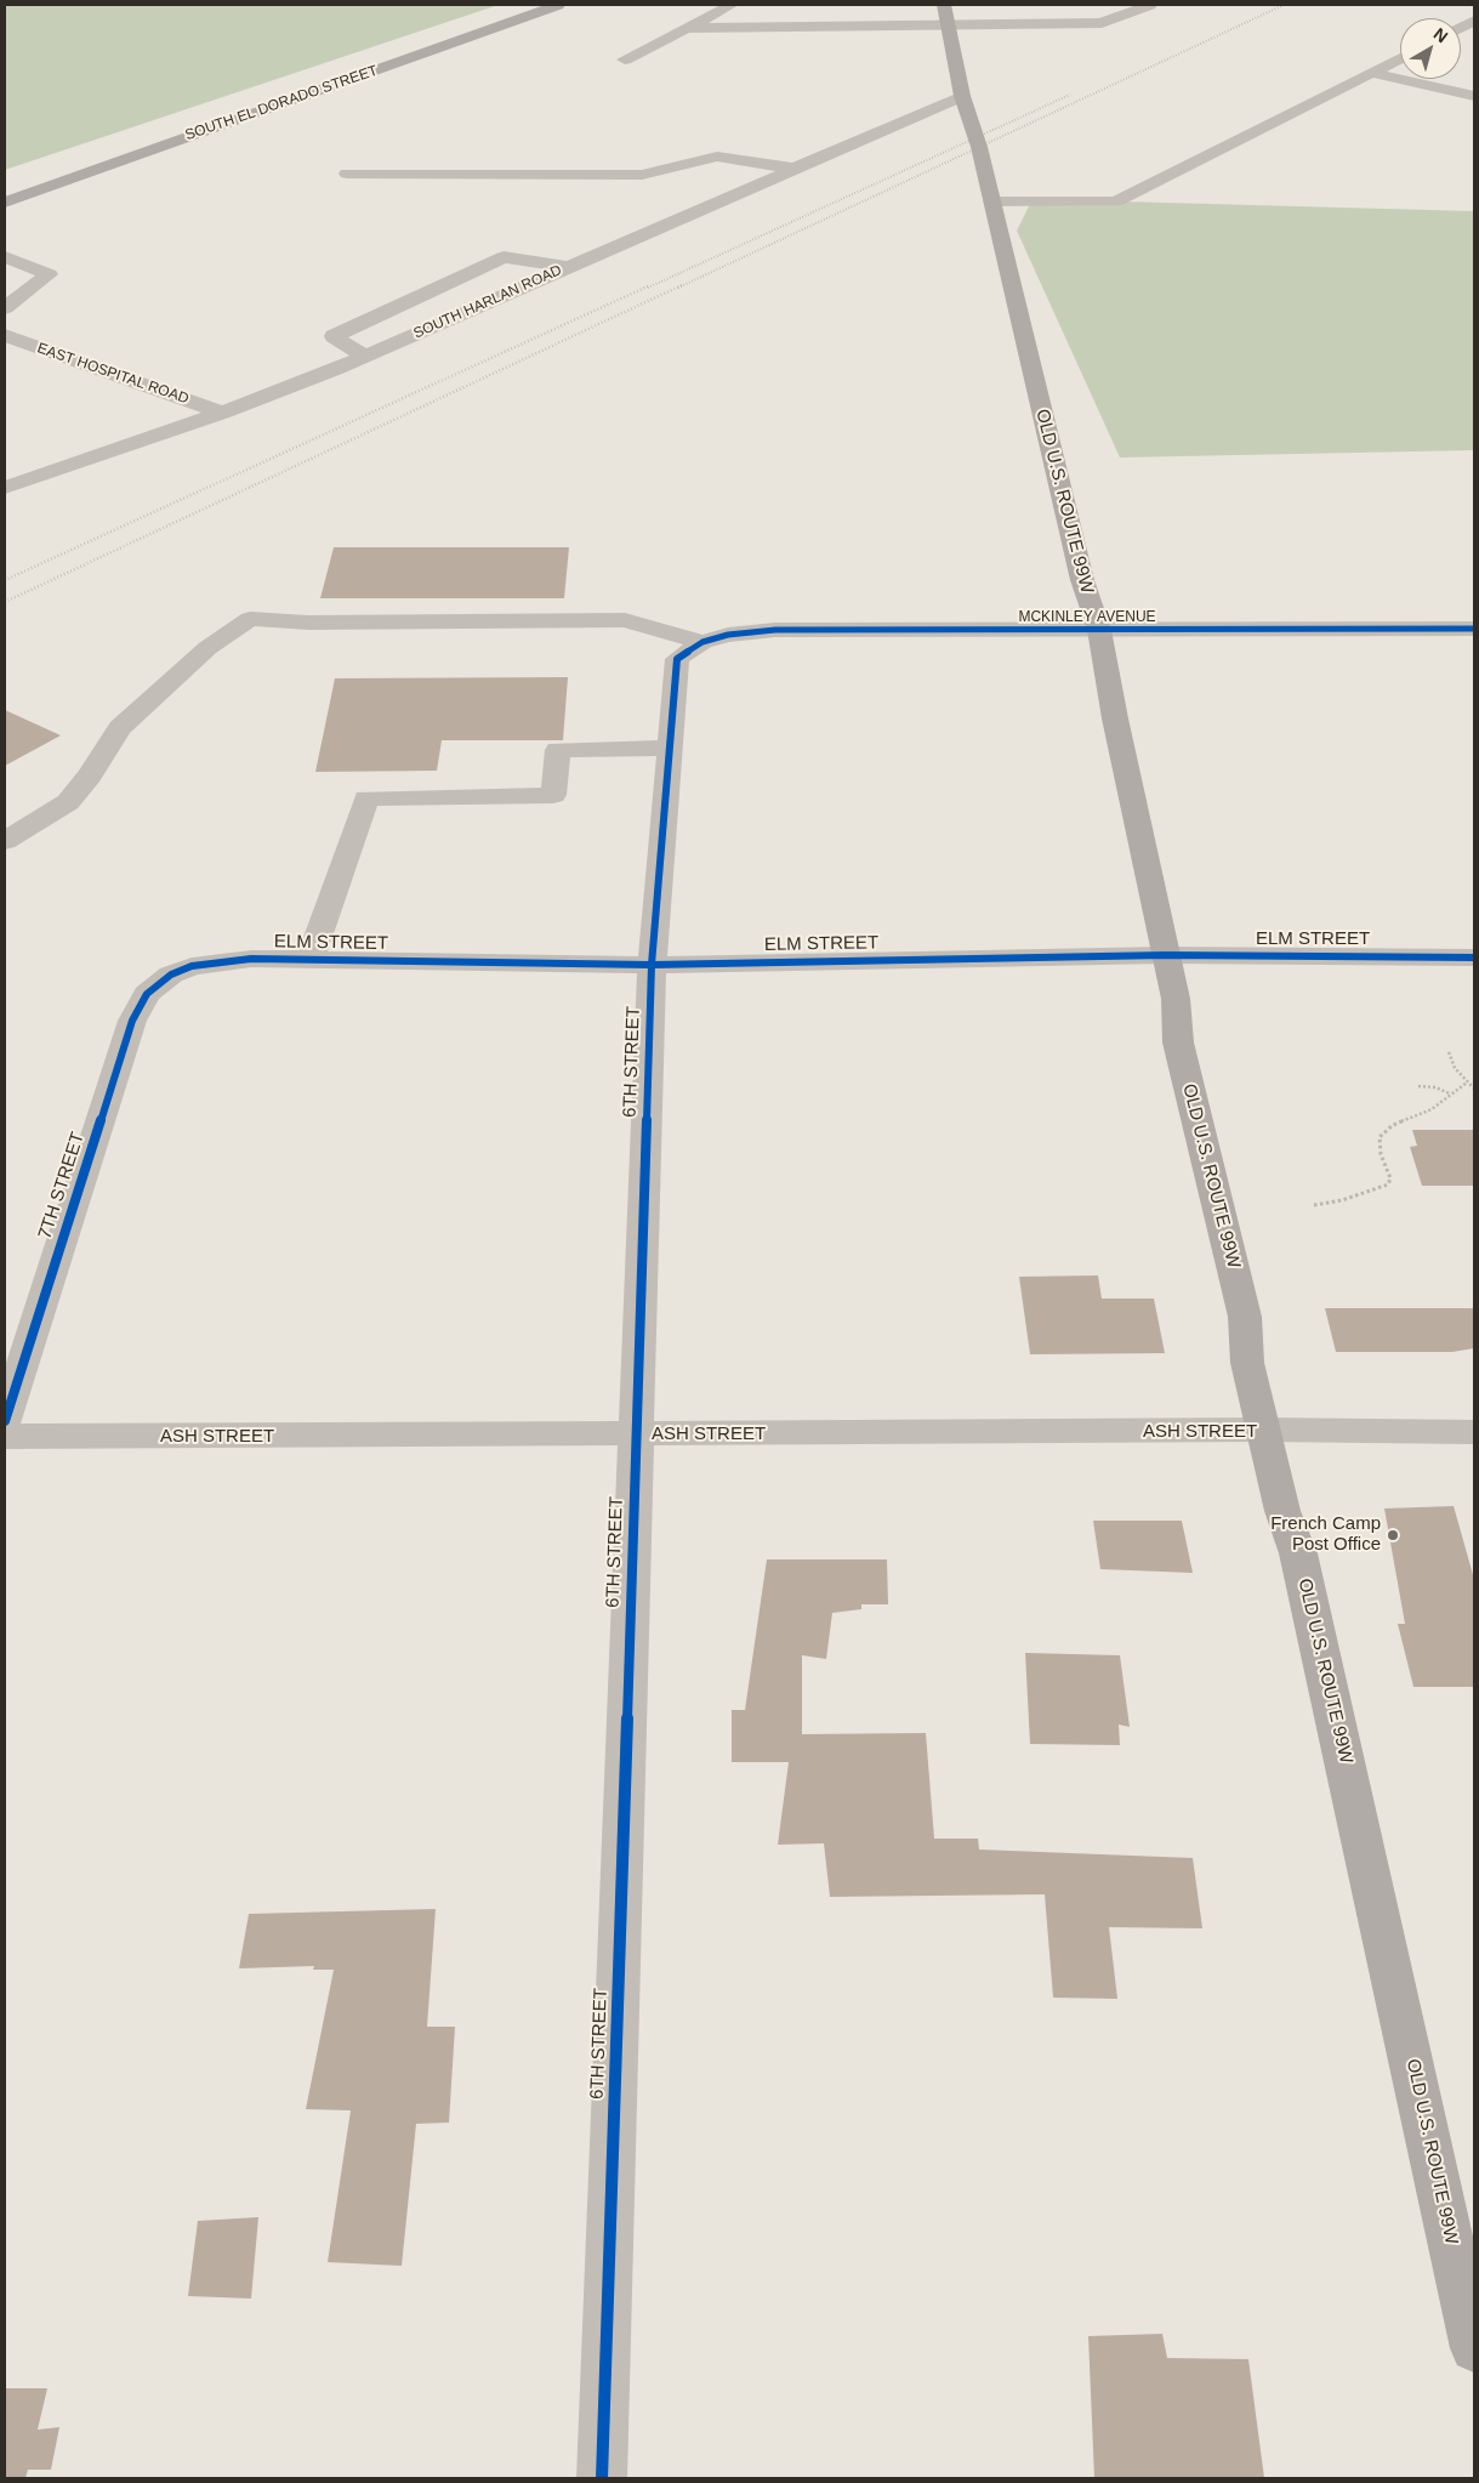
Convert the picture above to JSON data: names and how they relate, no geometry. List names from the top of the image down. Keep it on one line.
{"streets":{"main road":["SOUTH EL DORADO STREET","OLD U.S. ROUTE 99W"],"street":["SOUTH HARLAN ROAD","EAST HOSPITAL ROAD","MCKINLEY AVENUE","ELM STREET","6TH STREET","7TH STREET","ASH STREET"]},"crossings":[["SOUTH HARLAN ROAD","EAST HOSPITAL ROAD"],["SOUTH HARLAN ROAD","OLD U.S. ROUTE 99W"],["OLD U.S. ROUTE 99W","MCKINLEY AVENUE"],["OLD U.S. ROUTE 99W","ELM STREET"],["OLD U.S. ROUTE 99W","ASH STREET"],["MCKINLEY AVENUE","6TH STREET"],["ELM STREET","6TH STREET"],["ELM STREET","7TH STREET"],["6TH STREET","ASH STREET"]],"places":["French Camp Post Office"],"north":"top right"}
